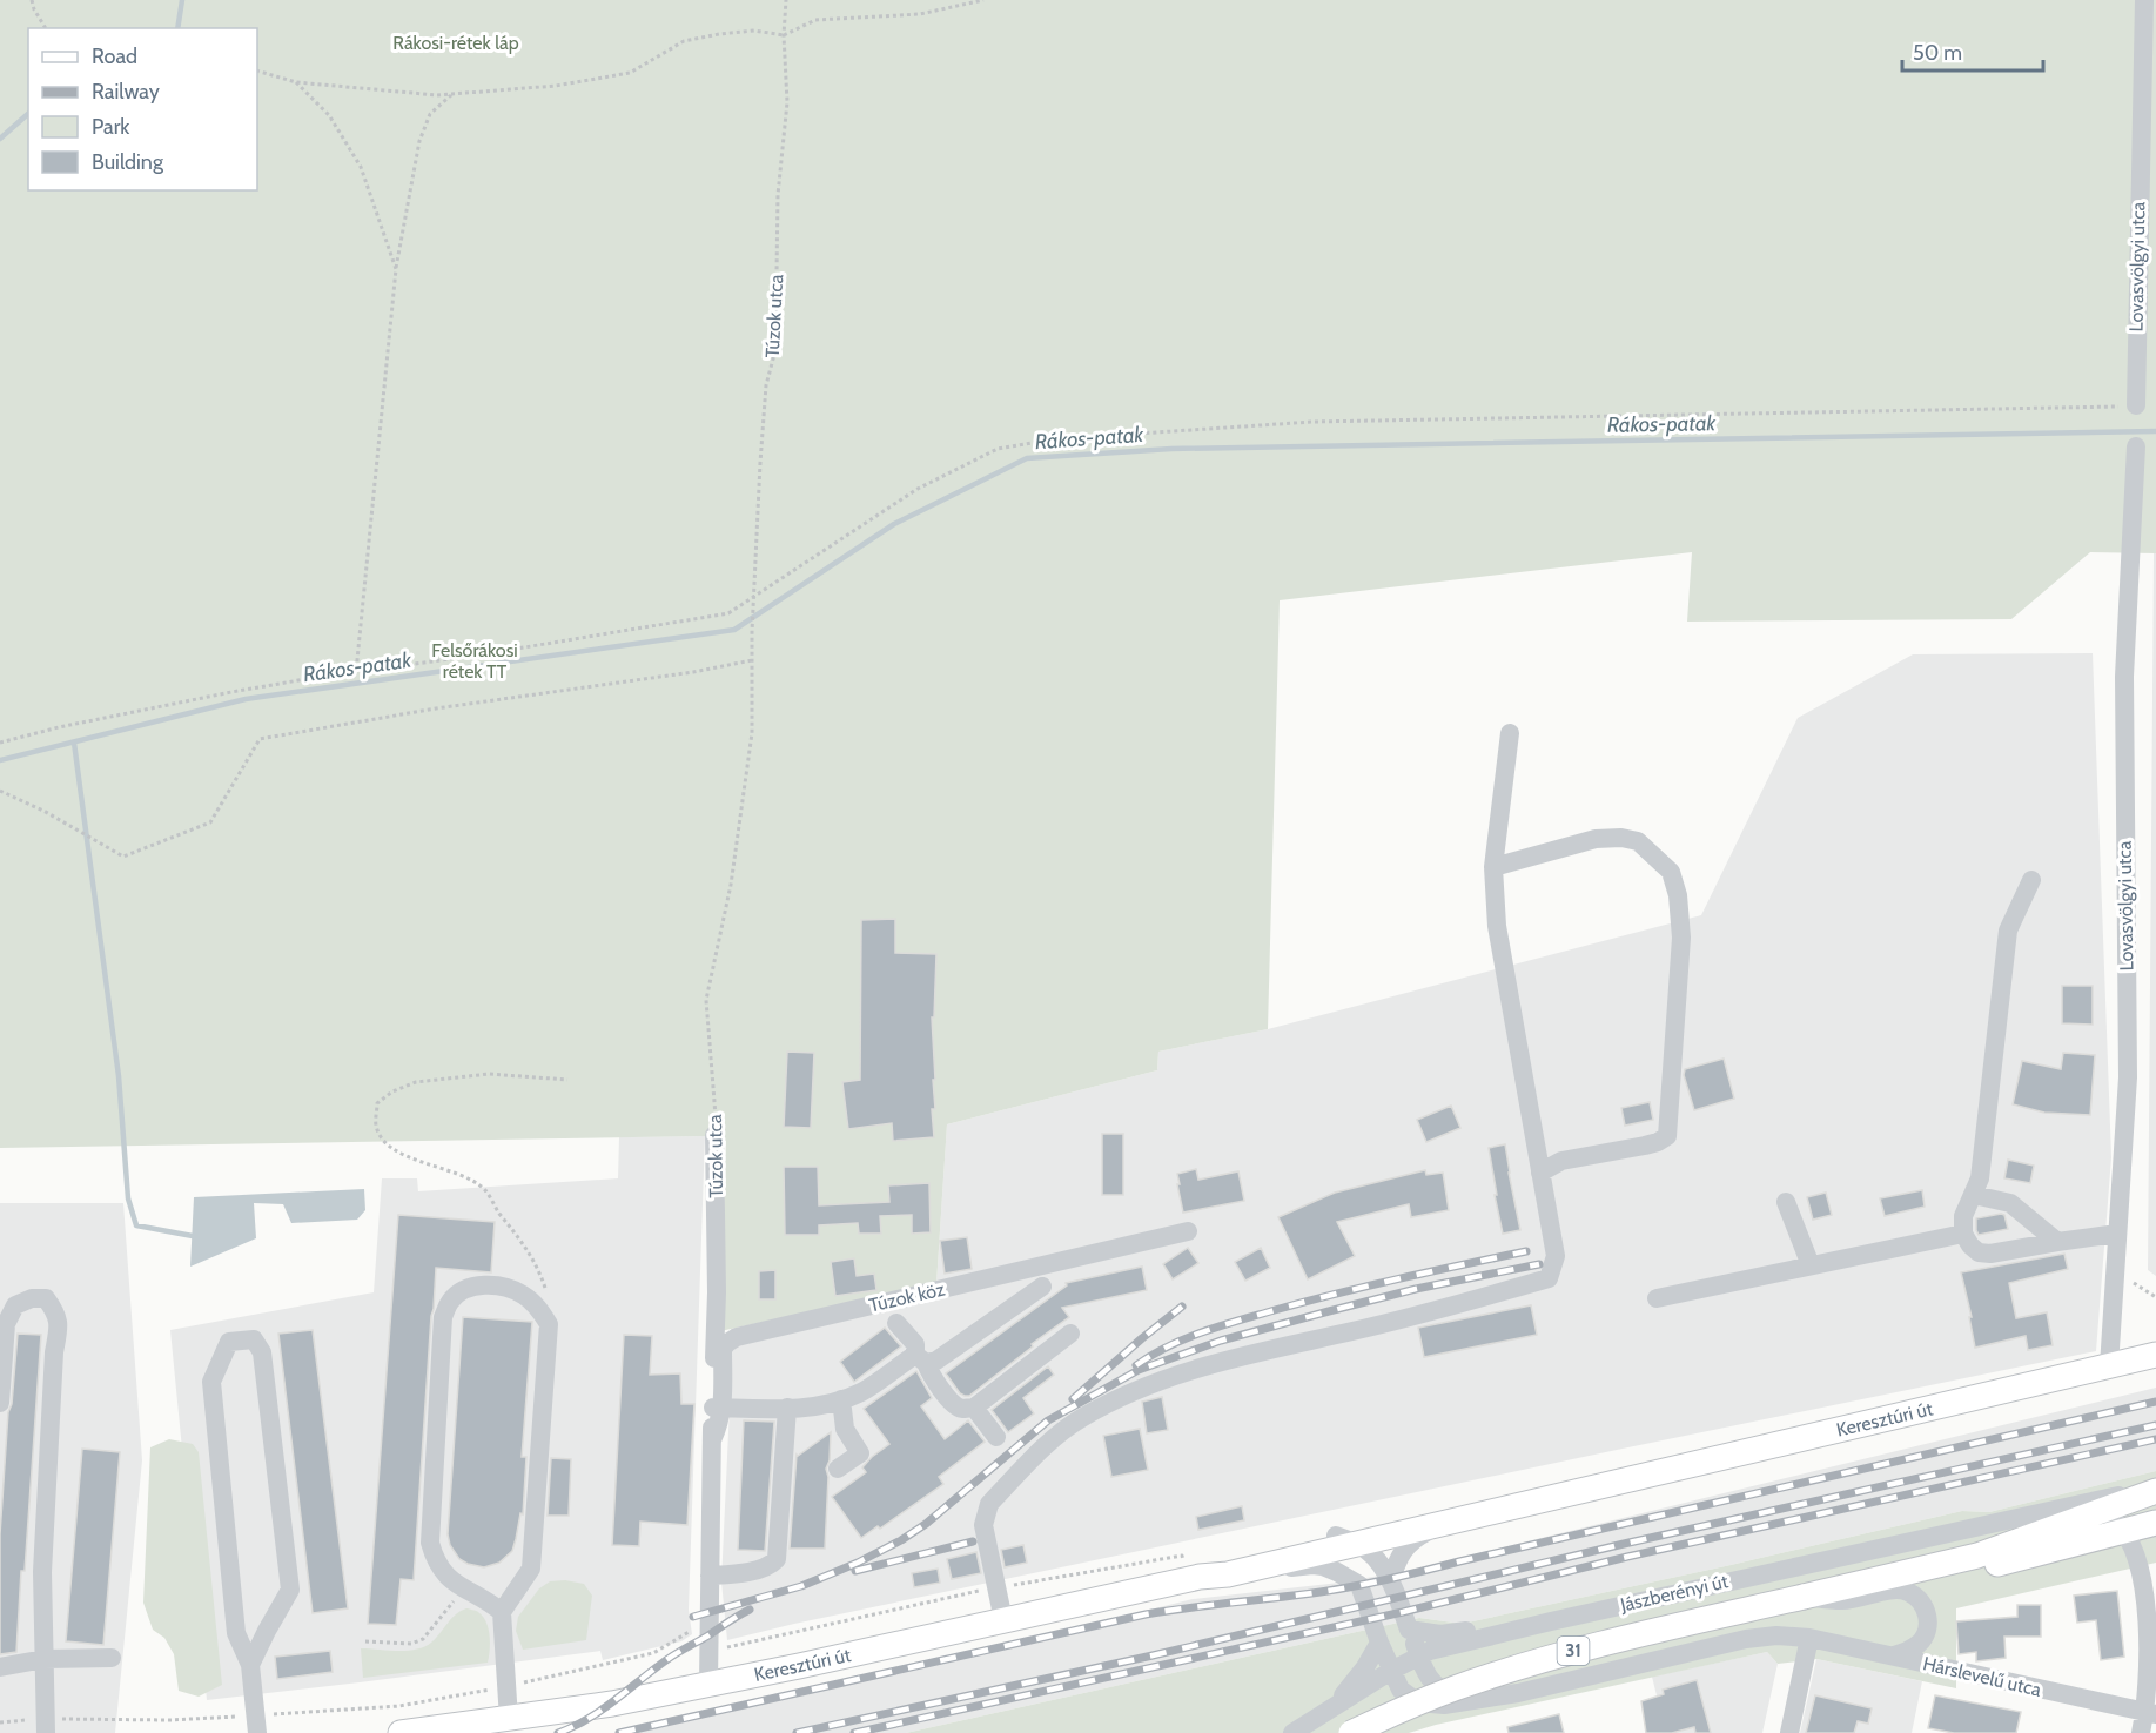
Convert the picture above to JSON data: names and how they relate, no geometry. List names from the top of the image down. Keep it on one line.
{"streets":{"main road":["Keresztúri út","Jászberényi út","31"],"street":["Lovasvölgyi utca","Túzok utca","Túzok köz","Hárslevelű utca"]},"crossings":[["Lovasvölgyi utca","Keresztúri út"],["Túzok utca","Túzok köz"],["Túzok utca","Keresztúri út"],["Jászberényi út","Hárslevelű utca"]],"water":["Rákos-patak"],"parks":["Rákosi-rétek láp","Felsőrákosi rétek TT"],"legend":["Road","Railway","Park","Building"],"scale_bar":"50 m"}
